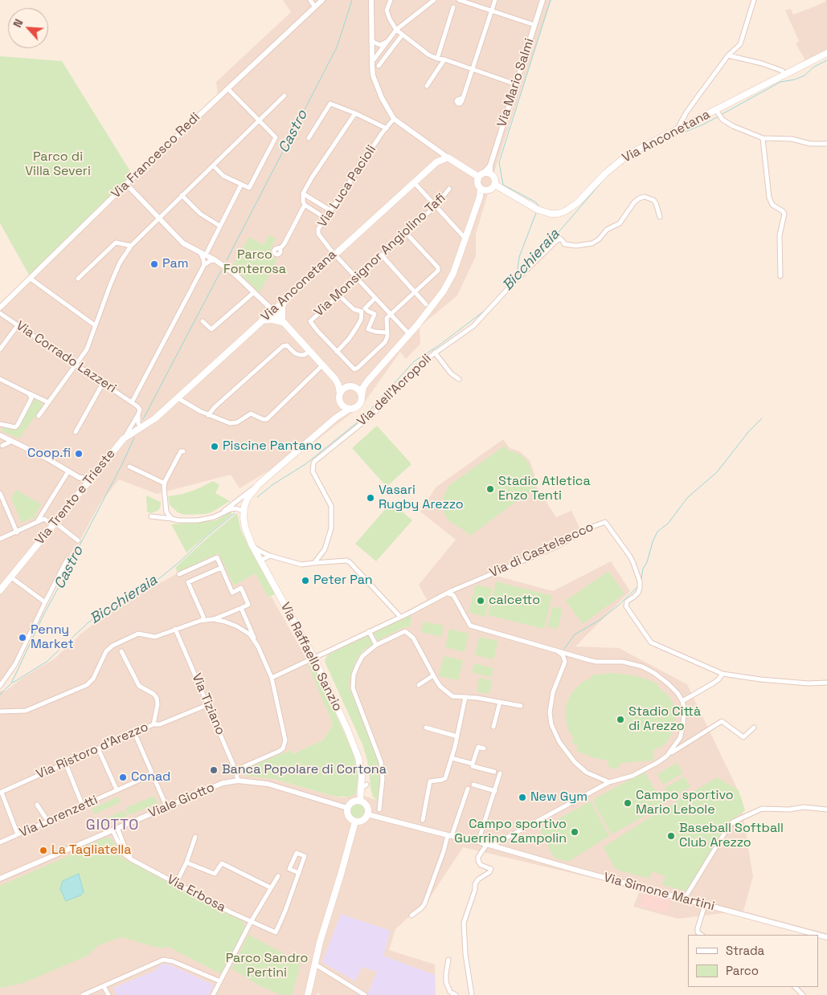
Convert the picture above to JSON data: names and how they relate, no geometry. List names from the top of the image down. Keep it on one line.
{"streets":{"main road":["Via Anconetana","Via Trento e Trieste","Via Raffaello Sanzio"],"street":["Via Mario Salmi","Via Francesco Redi","Via Luca Pacioli","Via Monsignor Angiolino Tafi","Via Corrado Lazzeri","Via dell'Acropoli","Via di Castelsecco","Via Tiziano","Via Ristoro d'Arezzo","Viale Giotto","Via Lorenzetti","Via Simone Martini","Via Erbosa"]},"crossings":[["Via Mario Salmi","Via Anconetana"],["Via Anconetana","Via Luca Pacioli"],["Via Anconetana","Via Trento e Trieste"],["Via di Castelsecco","Via Raffaello Sanzio"],["Via Raffaello Sanzio","Viale Giotto"],["Via Tiziano","Via Ristoro d'Arezzo"],["Via Tiziano","Viale Giotto"],["Viale Giotto","Via Erbosa"]],"districts":["GIOTTO"],"water":["Castro","Bicchieraia"],"parks":["Parco di Villa Severi","Parco Fonterosa","Parco Sandro Pertini"],"places":["Pam","Piscine Pantano","Coop.fi","Stadio Atletica Enzo Tenti","Vasari Rugby Arezzo","Peter Pan","calcetto","Penny Market","Stadio Città di Arezzo","Banca Popolare di Cortona","Conad","New Gym","Campo sportivo Mario Lebole","Campo sportivo Guerrino Zampolin","Baseball Softball Club Arezzo","La Tagliatella"],"legend":["Strada","Parco"],"north":"top left"}
